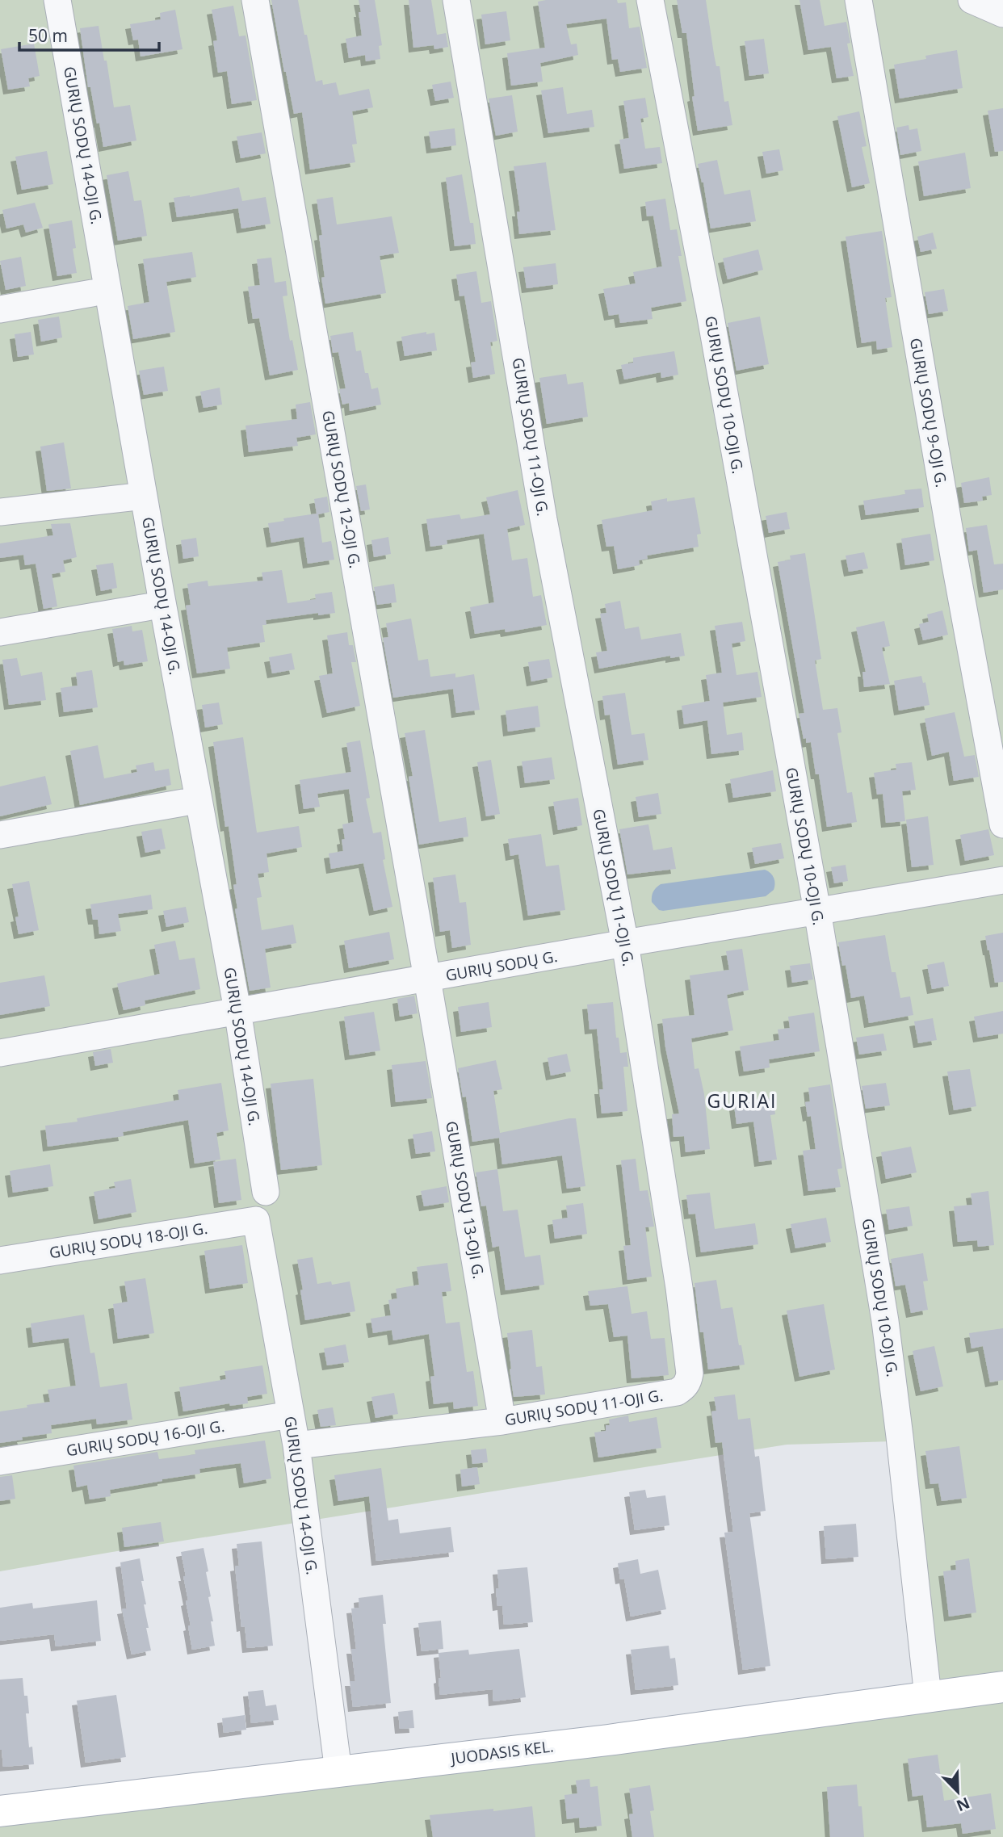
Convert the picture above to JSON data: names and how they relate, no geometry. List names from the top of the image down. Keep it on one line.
{"streets":{"main road":["JUODASIS KEL."],"street":["GURIŲ SODŲ 14-OJI G.","GURIŲ SODŲ 10-OJI G.","GURIŲ SODŲ 9-OJI G.","GURIŲ SODŲ 11-OJI G.","GURIŲ SODŲ 12-OJI G.","GURIŲ SODŲ G.","GURIŲ SODŲ 13-OJI G.","GURIŲ SODŲ 18-OJI G.","GURIŲ SODŲ 16-OJI G."]},"crossings":[["GURIŲ SODŲ 14-OJI G.","GURIŲ SODŲ 11-OJI G."],["GURIŲ SODŲ 14-OJI G.","GURIŲ SODŲ G."],["GURIŲ SODŲ 14-OJI G.","GURIŲ SODŲ 18-OJI G."],["GURIŲ SODŲ 14-OJI G.","GURIŲ SODŲ 16-OJI G."],["GURIŲ SODŲ 14-OJI G.","JUODASIS KEL."],["GURIŲ SODŲ 10-OJI G.","GURIŲ SODŲ G."],["GURIŲ SODŲ 10-OJI G.","JUODASIS KEL."],["GURIŲ SODŲ 11-OJI G.","GURIŲ SODŲ G."],["GURIŲ SODŲ 11-OJI G.","GURIŲ SODŲ 13-OJI G."],["GURIŲ SODŲ 12-OJI G.","GURIŲ SODŲ G."],["GURIŲ SODŲ 12-OJI G.","GURIŲ SODŲ 13-OJI G."],["GURIŲ SODŲ G.","GURIŲ SODŲ 13-OJI G."]],"districts":["GURIAI"],"scale_bar":"50 m","north":"bottom right"}
